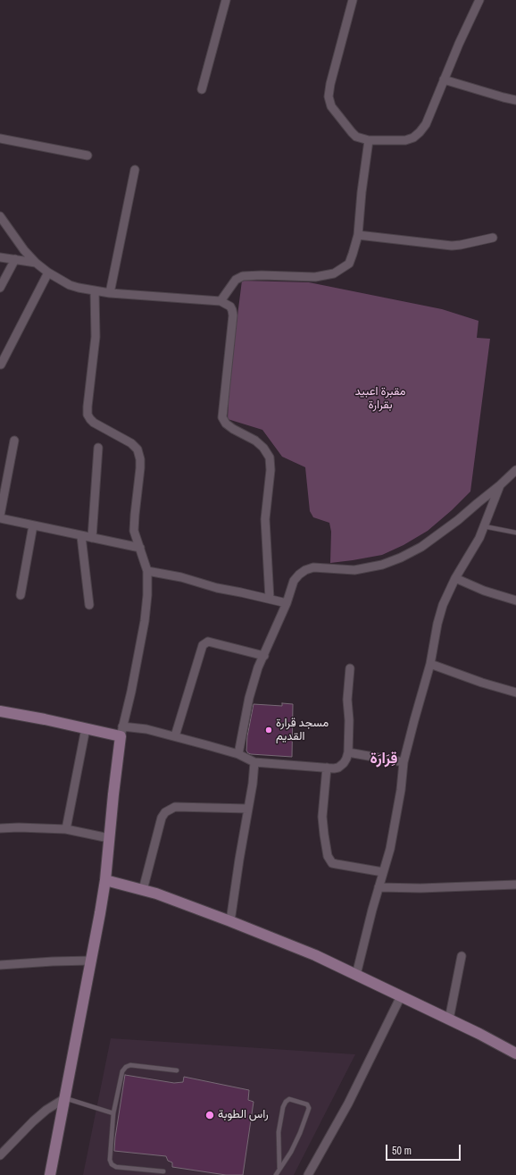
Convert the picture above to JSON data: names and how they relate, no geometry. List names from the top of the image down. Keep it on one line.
{"districts":["قِرَارَة"],"parks":["مقبرة اعبيد بقرارة"],"places":["مسجد قرارة القديم","راس الطوبة"],"scale_bar":"50 m"}
